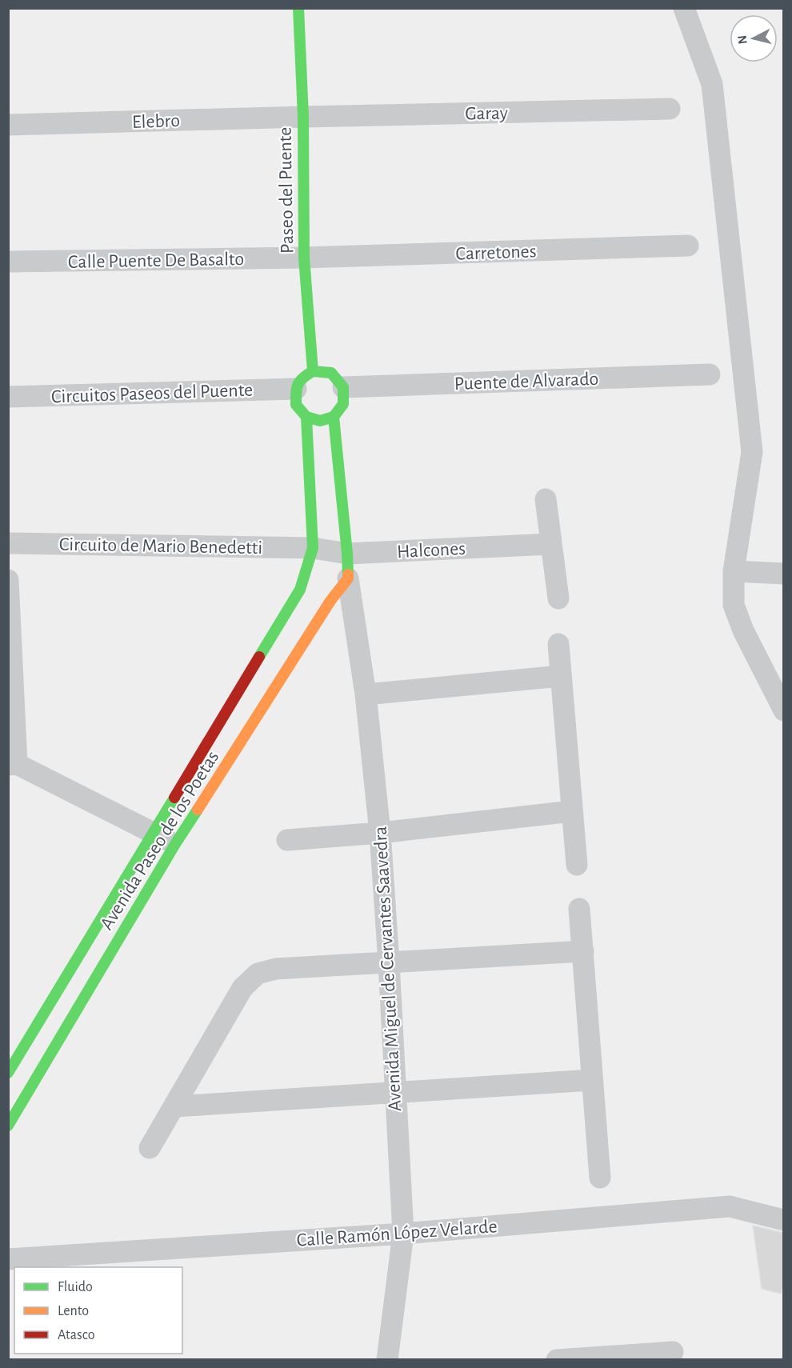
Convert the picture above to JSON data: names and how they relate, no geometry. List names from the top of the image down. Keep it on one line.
{"streets":{"street":["Garay","Elebro","Paseo del Puente","Carretones","Calle Puente De Basalto","Puente de Alvarado","Circuitos Paseos del Puente","Circuito de Mario Benedetti","Halcones","Avenida Paseo de los Poetas","Avenida Miguel de Cervantes Saavedra","Calle Ramón López Velarde"]},"crossings":[["Garay","Elebro"],["Garay","Paseo del Puente"],["Elebro","Paseo del Puente"],["Paseo del Puente","Carretones"],["Paseo del Puente","Calle Puente De Basalto"],["Paseo del Puente","Puente de Alvarado"],["Paseo del Puente","Circuitos Paseos del Puente"],["Carretones","Calle Puente De Basalto"],["Puente de Alvarado","Circuitos Paseos del Puente"],["Circuito de Mario Benedetti","Halcones"],["Circuito de Mario Benedetti","Avenida Paseo de los Poetas"],["Halcones","Avenida Paseo de los Poetas"],["Avenida Paseo de los Poetas","Avenida Miguel de Cervantes Saavedra"],["Avenida Miguel de Cervantes Saavedra","Calle Ramón López Velarde"]],"legend":["Fluido","Lento","Atasco"],"north":"left"}
